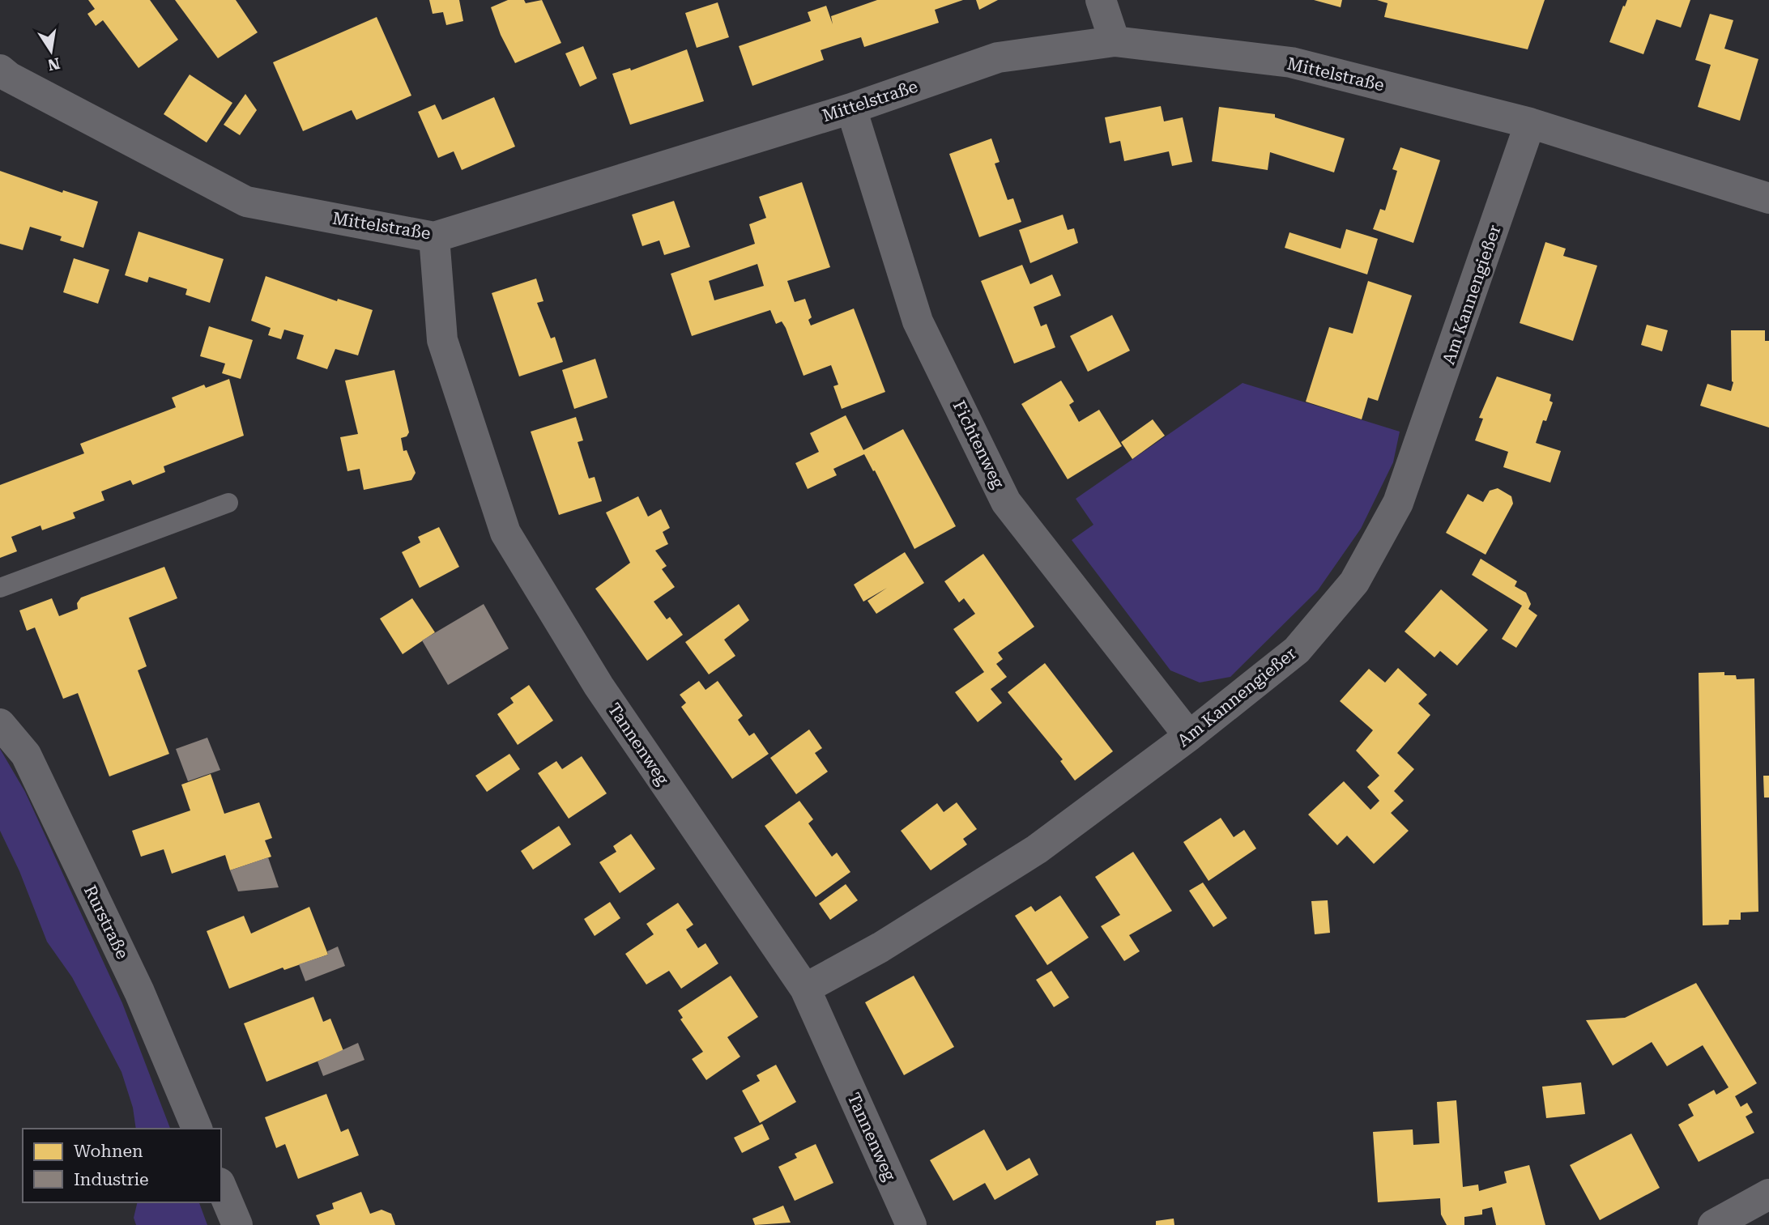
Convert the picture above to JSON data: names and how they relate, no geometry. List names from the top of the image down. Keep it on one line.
{"streets":{"street":["Mittelstraße","Am Kannengießer","Fichtenweg","Tannenweg","Rurstraße"]},"crossings":[["Mittelstraße","Am Kannengießer"],["Mittelstraße","Fichtenweg"],["Mittelstraße","Tannenweg"],["Am Kannengießer","Fichtenweg"],["Am Kannengießer","Tannenweg"]],"legend":["Wohnen","Industrie"],"north":"bottom"}
